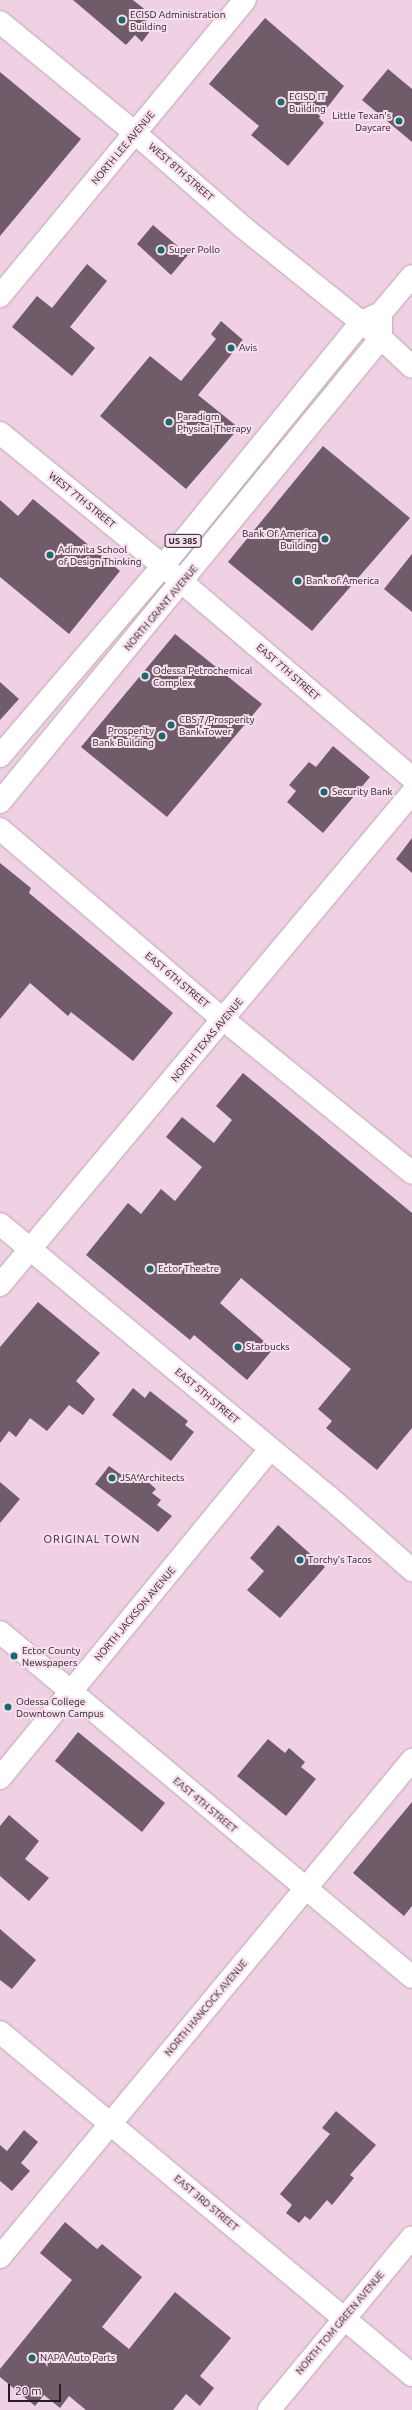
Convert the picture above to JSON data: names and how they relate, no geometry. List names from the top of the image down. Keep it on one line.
{"streets":{"street":["NORTH LEE AVENUE","WEST 8TH STREET","WEST 7TH STREET","US 385","NORTH GRANT AVENUE","EAST 7TH STREET","EAST 6TH STREET","NORTH TEXAS AVENUE","EAST 5TH STREET","NORTH JACKSON AVENUE","EAST 4TH STREET","NORTH HANCOCK AVENUE","EAST 3RD STREET","NORTH TOM GREEN AVENUE"]},"crossings":[["NORTH LEE AVENUE","WEST 8TH STREET"],["WEST 8TH STREET","US 385"],["WEST 8TH STREET","NORTH GRANT AVENUE"],["WEST 7TH STREET","US 385"],["WEST 7TH STREET","EAST 7TH STREET"],["US 385","EAST 7TH STREET"],["NORTH GRANT AVENUE","EAST 7TH STREET"],["EAST 6TH STREET","NORTH TEXAS AVENUE"],["NORTH TEXAS AVENUE","EAST 5TH STREET"],["EAST 5TH STREET","NORTH JACKSON AVENUE"],["NORTH JACKSON AVENUE","EAST 4TH STREET"],["EAST 4TH STREET","NORTH HANCOCK AVENUE"],["NORTH HANCOCK AVENUE","EAST 3RD STREET"],["EAST 3RD STREET","NORTH TOM GREEN AVENUE"]],"districts":["ORIGINAL TOWN"],"places":["ECISD Administration Building","ECISD IT Building","Little Texan's Daycare","Super Pollo","Avis","Paradigm Physical Therapy","Bank Of America Building","Adinvita School of Design Thinking","Bank of America","Odessa Petrochemical Complex","CBS 7/Prosperity Bank Tower","Prosperity Bank Building","Security Bank","Ector Theatre","Starbucks","JSA Architects","Torchy's Tacos","Ector County Newspapers","Odessa College Downtown Campus","NAPA Auto Parts"],"scale_bar":"20 m"}
